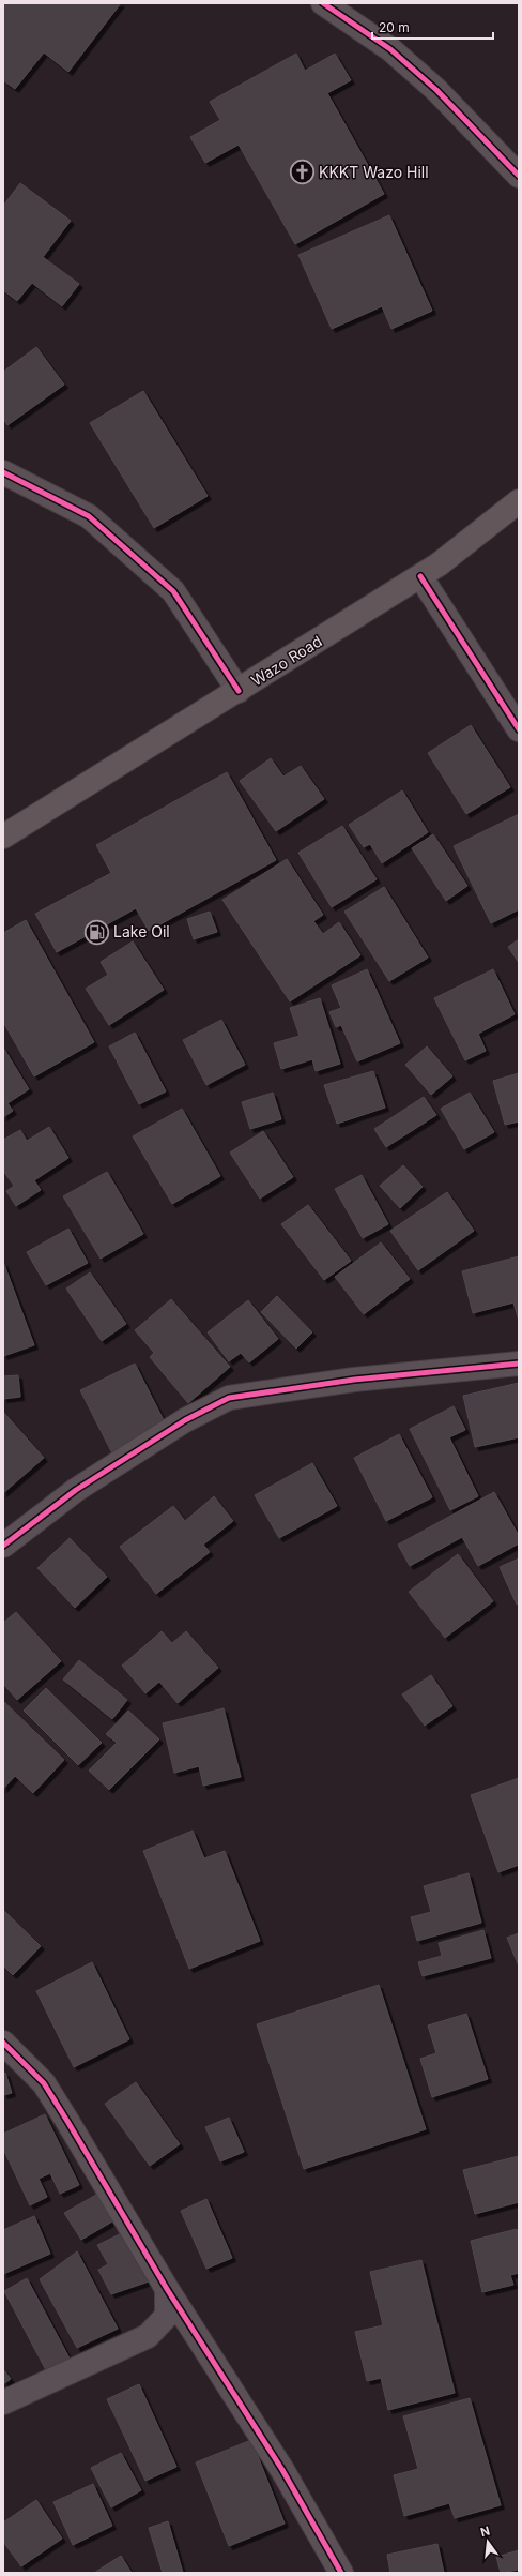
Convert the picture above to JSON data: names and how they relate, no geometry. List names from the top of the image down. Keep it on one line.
{"streets":{"main road":["Wazo Road"]},"places":{"church":["KKKT Wazo Hill"],"fuel station":["Lake Oil"]},"scale_bar":"20 m","north":"top"}
